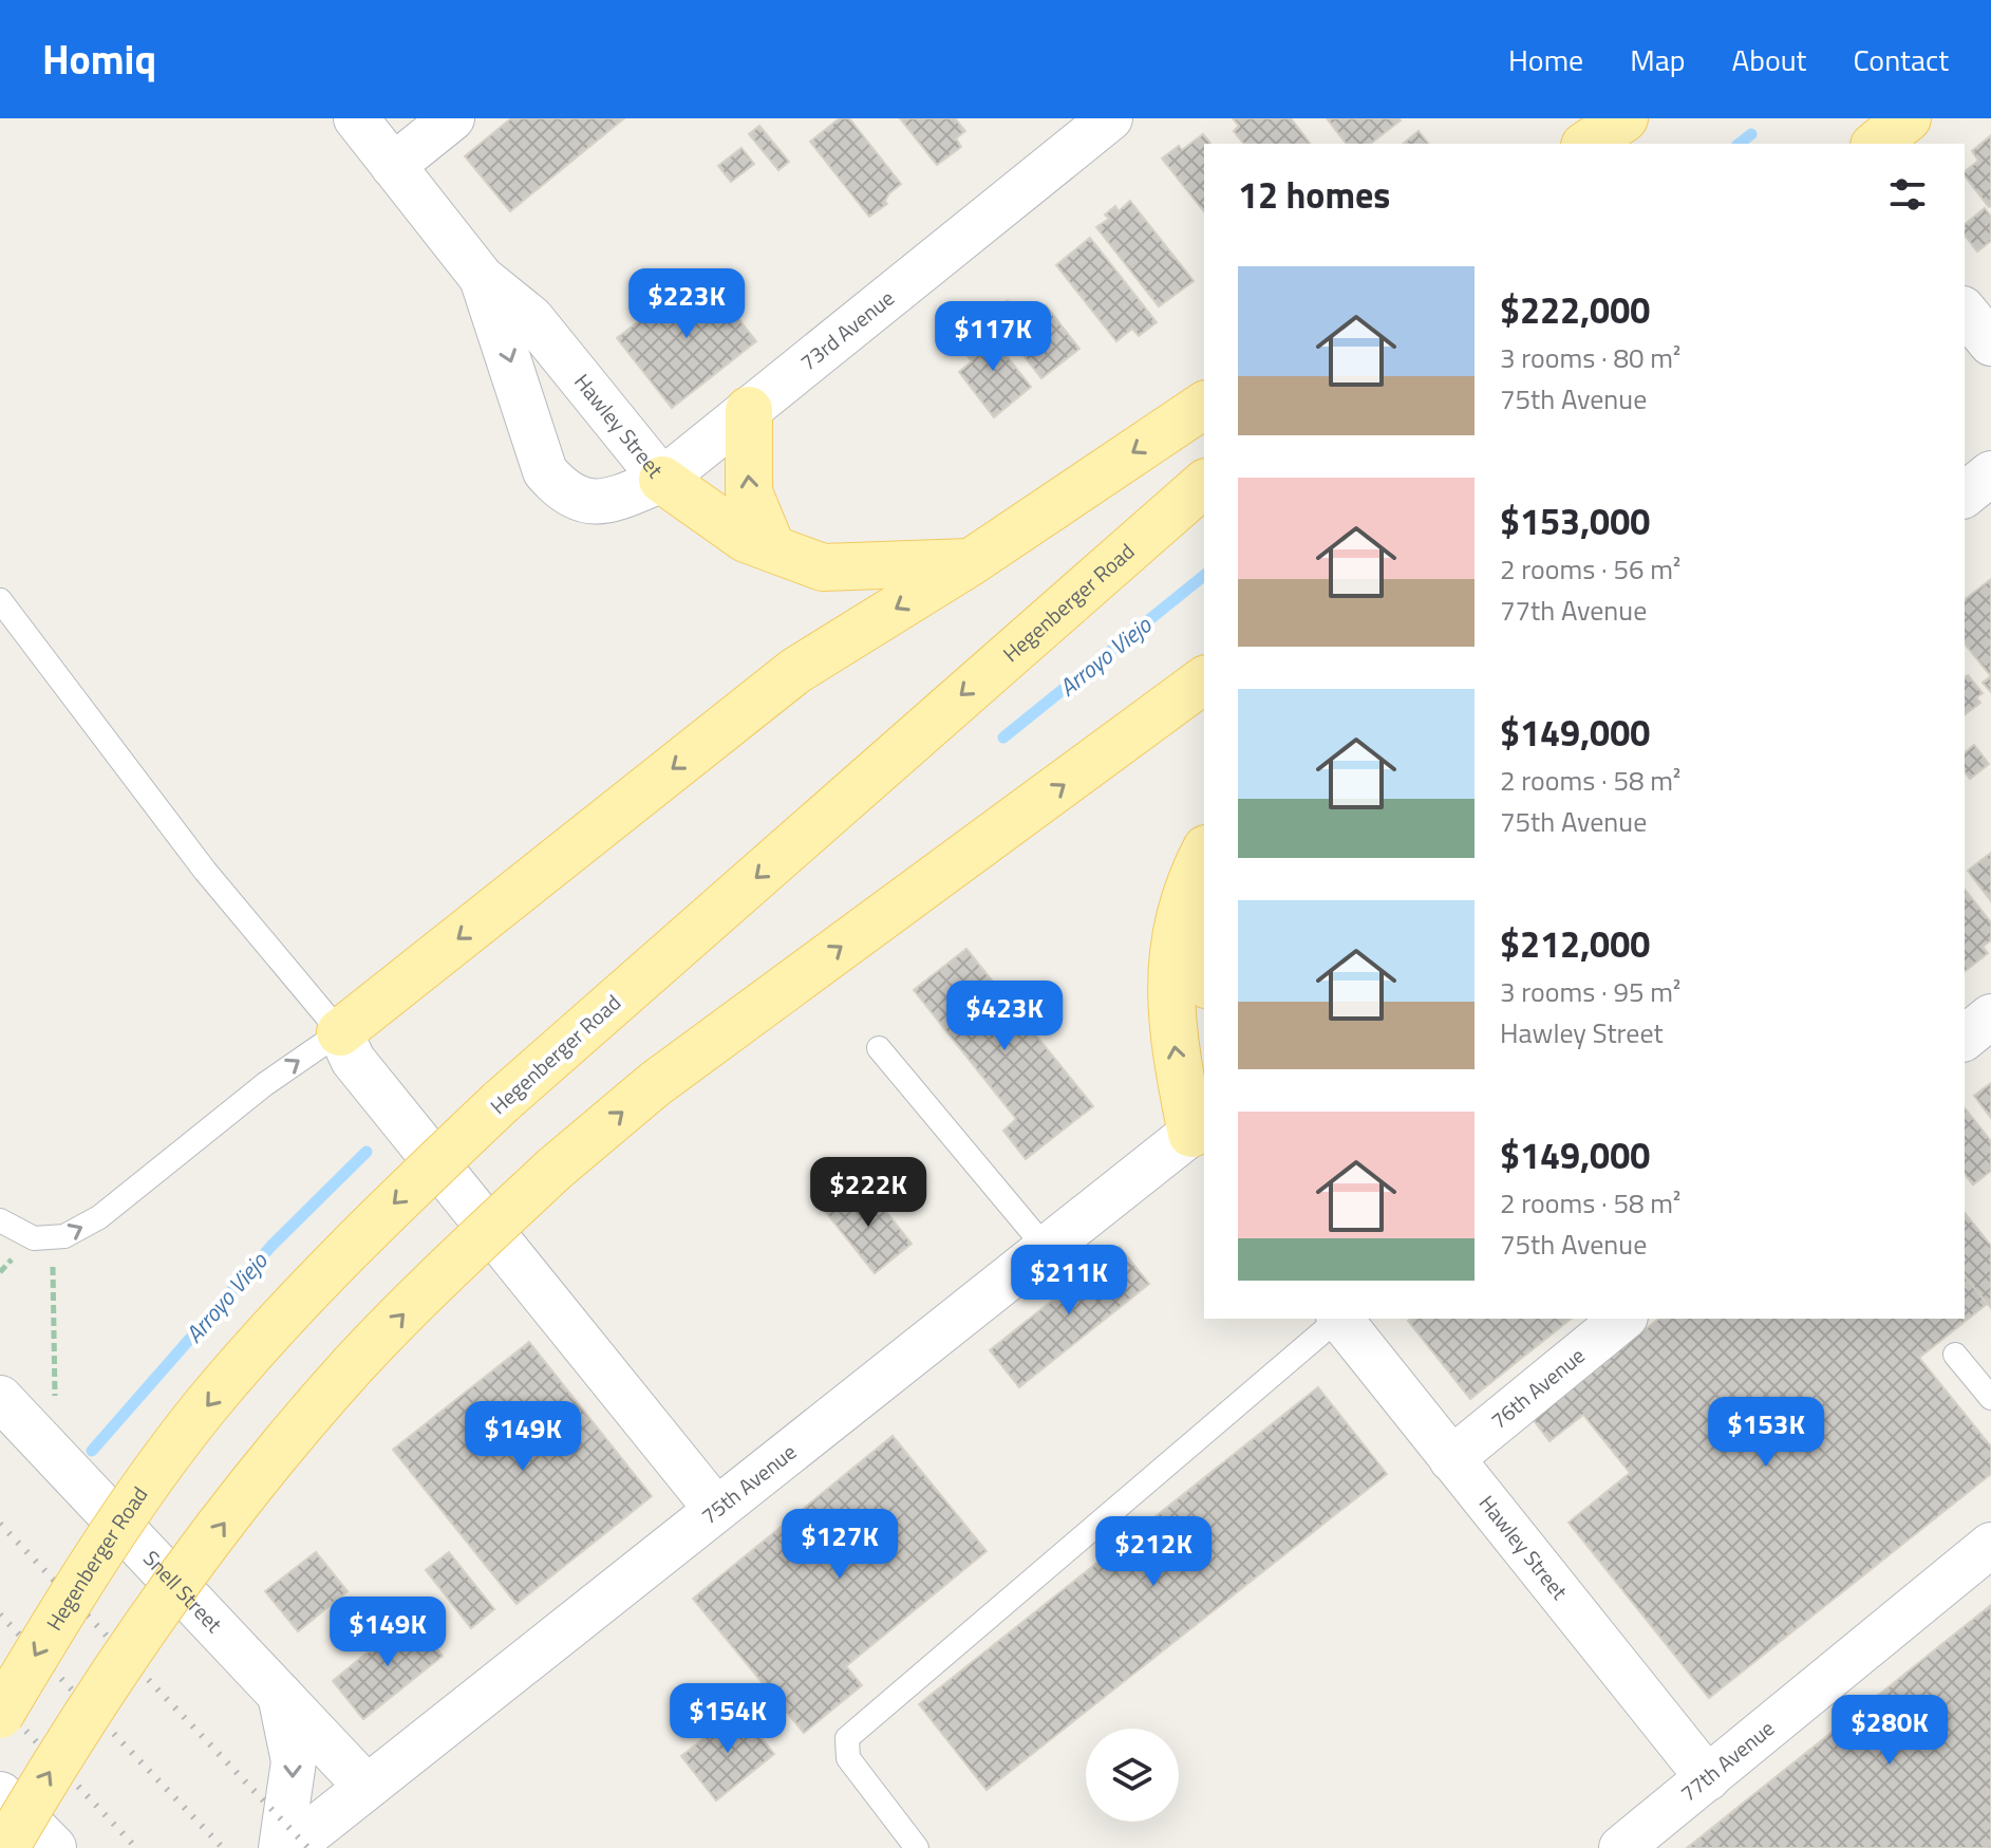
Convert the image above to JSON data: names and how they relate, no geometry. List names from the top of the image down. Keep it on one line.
{"streets":{"main road":["Hegenberger Road"],"street":["73rd Avenue","Hawley Street","76th Avenue","75th Avenue","Snell Street","77th Avenue"]},"crossings":[["73rd Avenue","Hawley Street"],["Hawley Street","76th Avenue"],["Hawley Street","77th Avenue"],["75th Avenue","Snell Street"]],"water":["Arroyo Viejo"],"page":{"header":"Homiq","nav":["Home","Map","About","Contact"],"heading":"12 homes","list":[{"name":"$222,000","note":"3 rooms · 80 m² · 75th Avenue"},{"name":"$153,000","note":"2 rooms · 56 m² · 77th Avenue"},{"name":"$149,000","note":"2 rooms · 58 m² · 75th Avenue"},{"name":"$212,000","note":"3 rooms · 95 m² · Hawley Street"},{"name":"$149,000","note":"2 rooms · 58 m² · 75th Avenue"}],"price":["$223K","$117K","$423K","$222K","$211K","$153K","$149K","$127K","$212K","$149K","$154K","$280K"]}}
